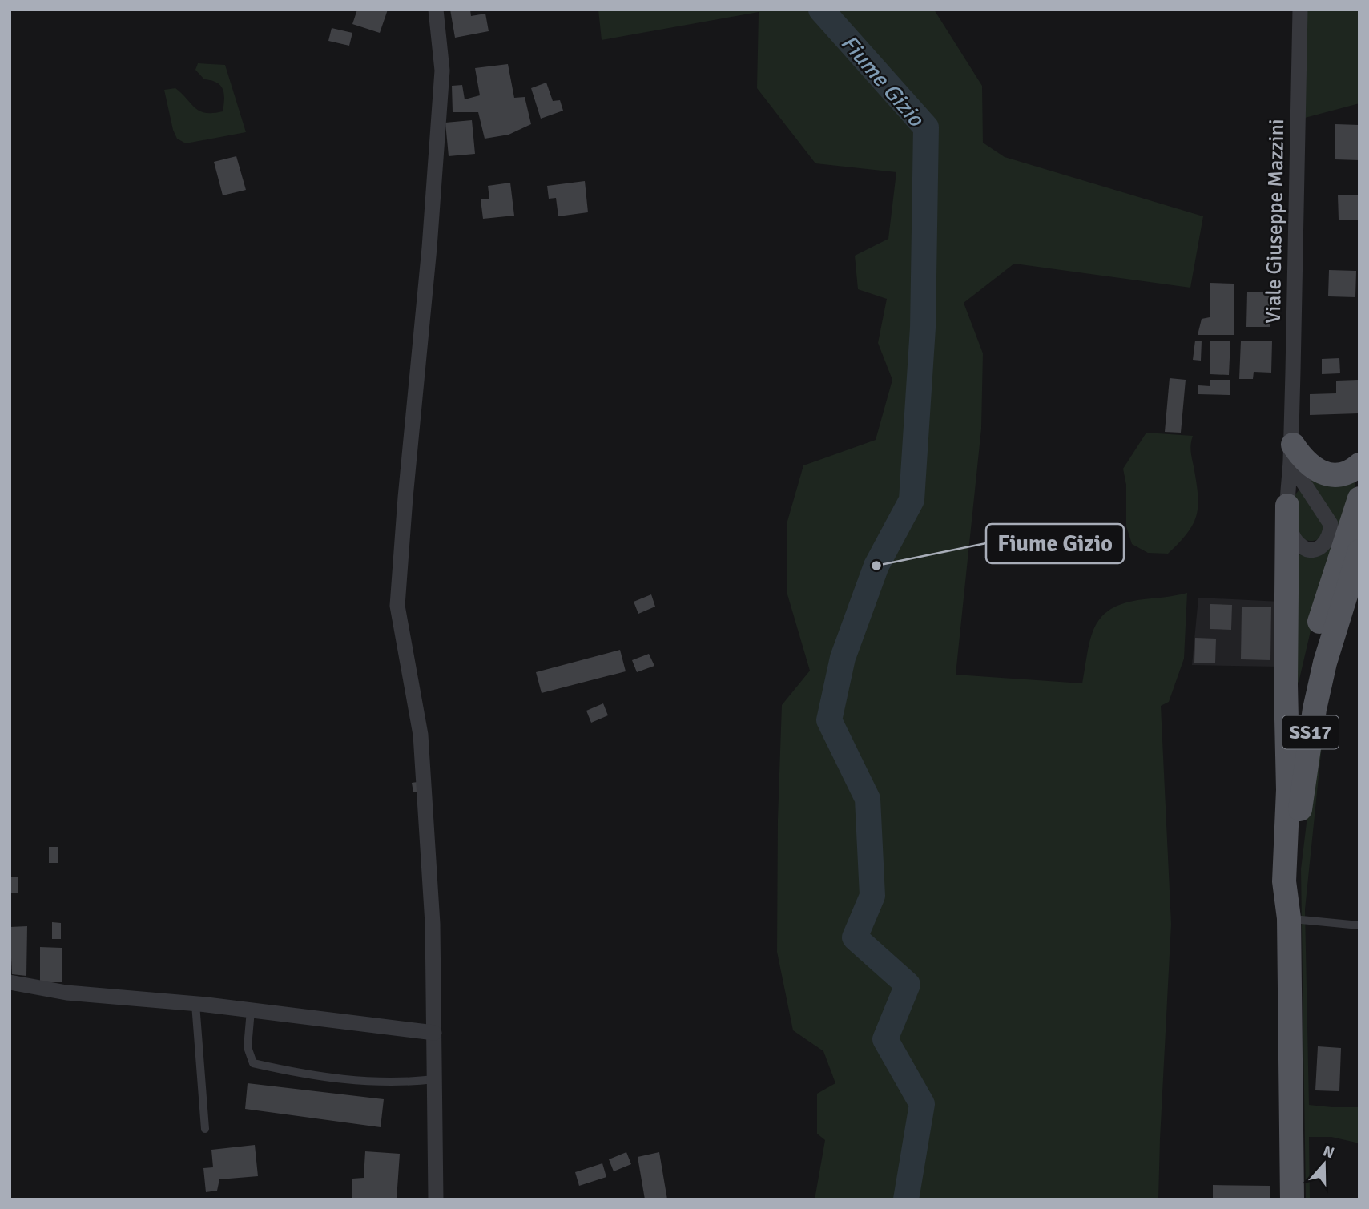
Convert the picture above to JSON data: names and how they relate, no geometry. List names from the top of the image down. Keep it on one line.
{"streets":{"main road":["SS17"],"street":["Viale Giuseppe Mazzini"]},"water":["Fiume Gizio"],"places":["Fiume Gizio"],"north":"top"}
